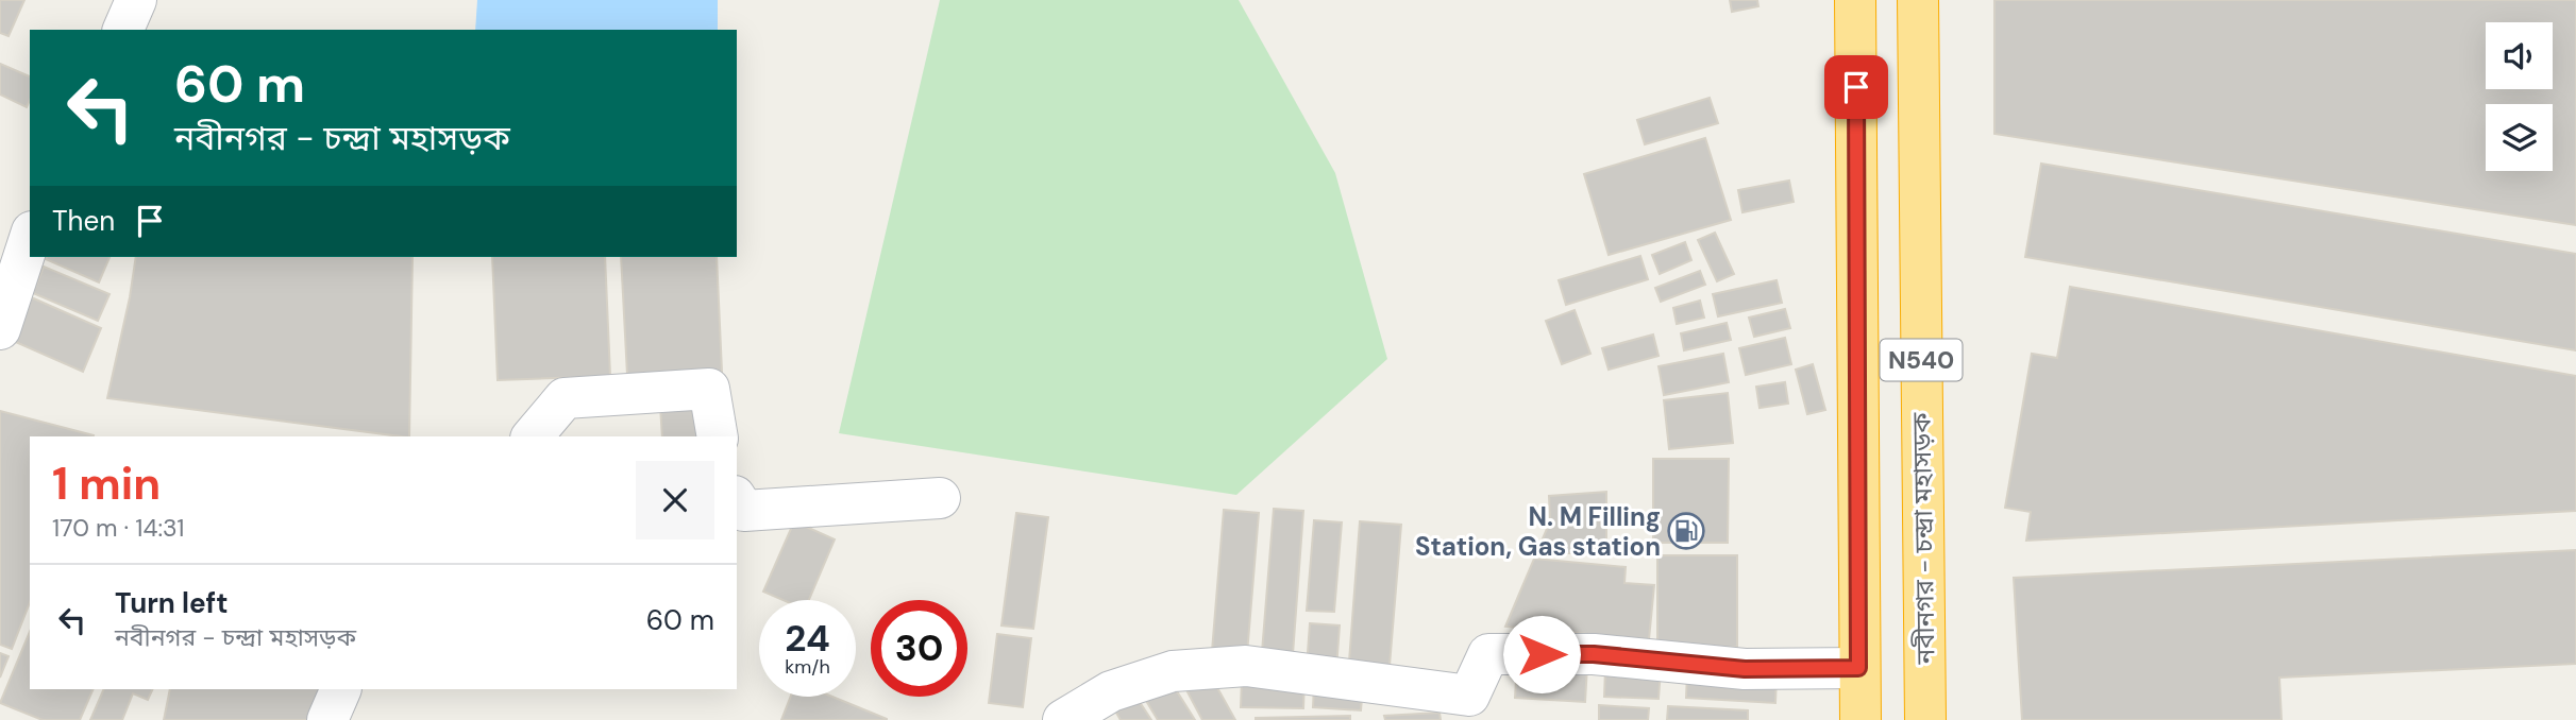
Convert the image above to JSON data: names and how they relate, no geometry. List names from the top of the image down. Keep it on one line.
{"streets":{"highway":["N540","নবীনগর - চন্দ্রা মহাসড়ক"]},"places":{"fuel station":["N. M Filling Station, Gas station"]},"page":{"turn":["60 m","নবীনগর - চন্দ্রা মহাসড়ক"],"then":"Then","heading":["1 min","170 m · 14:31"],"list":[{"name":"Turn left","note":"নবীনগর - চন্দ্রা মহাসড়ক","value":"60 m"}],"speed":"24 km/h","limit":"30"}}
